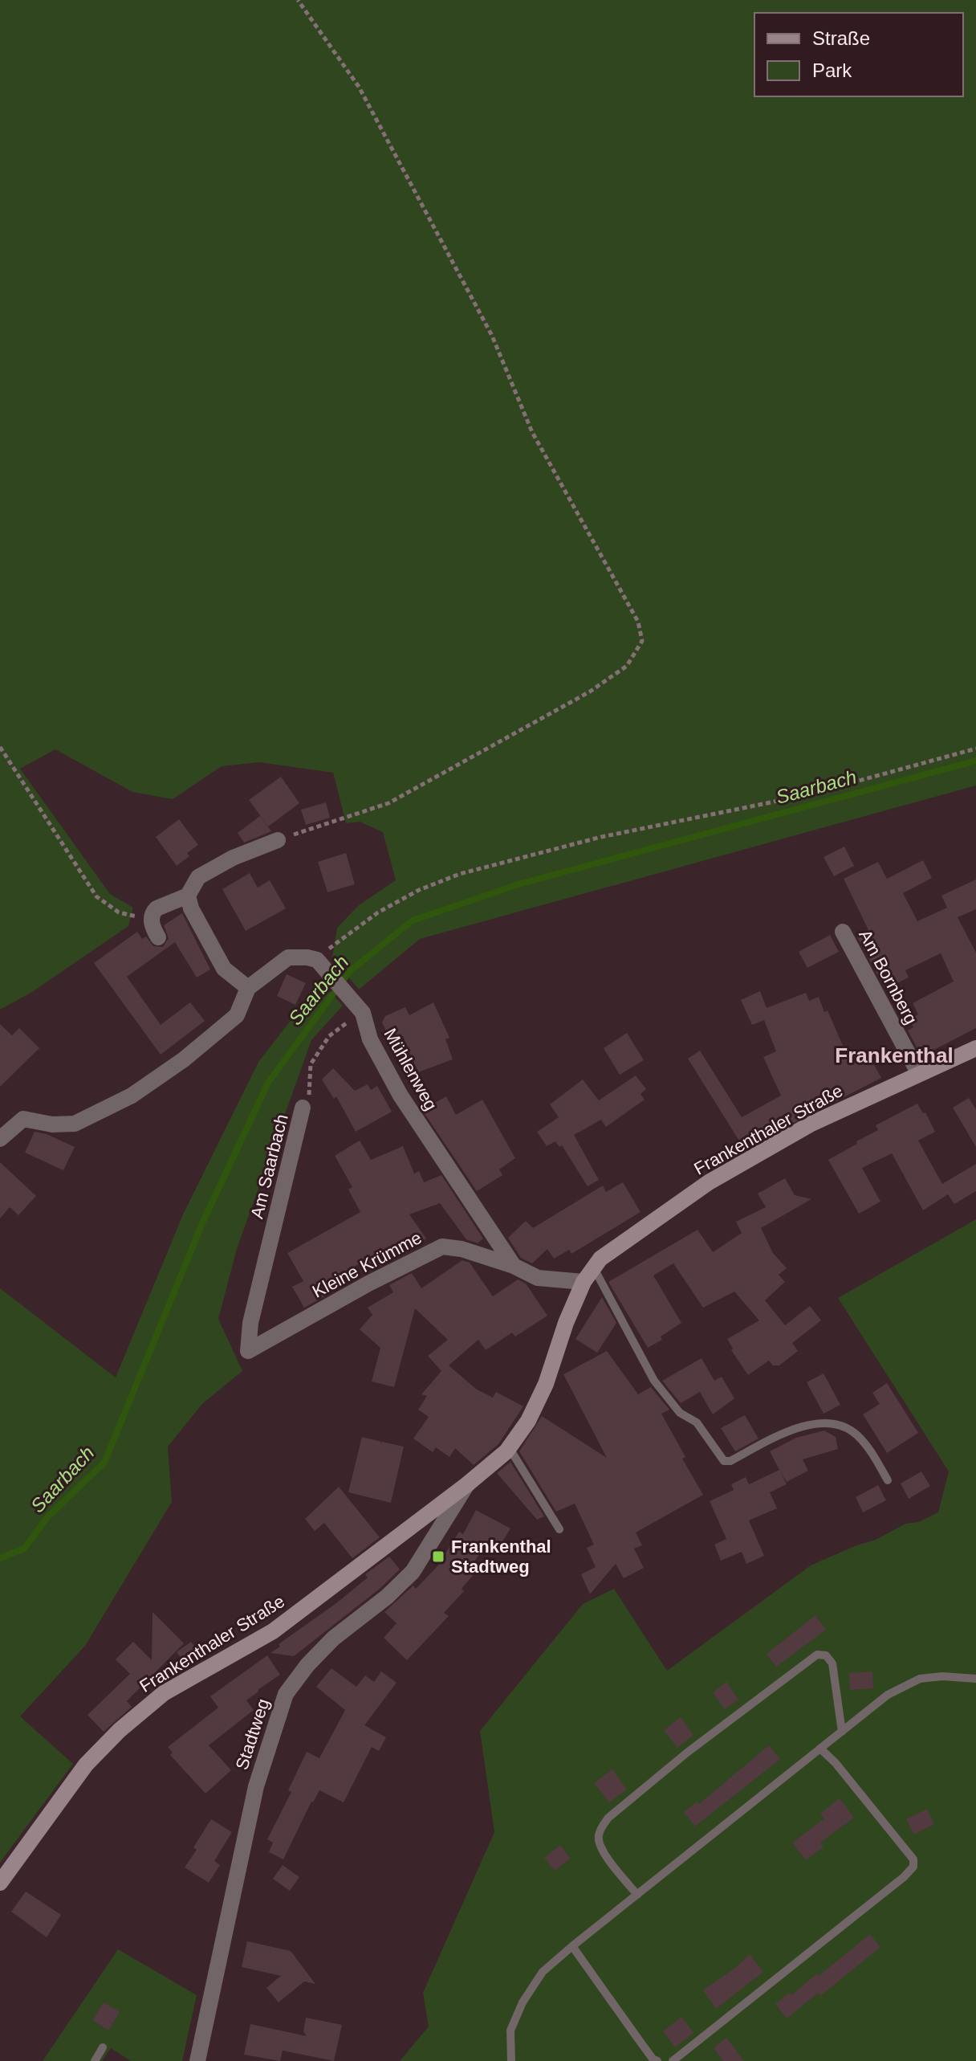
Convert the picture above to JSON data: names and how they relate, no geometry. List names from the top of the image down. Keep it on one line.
{"streets":{"main road":["Frankenthaler Straße"],"street":["Am Bornberg","Mühlenweg","Am Saarbach","Kleine Krümme","Stadtweg"]},"crossings":[["Am Bornberg","Frankenthaler Straße"],["Mühlenweg","Am Saarbach"],["Mühlenweg","Kleine Krümme"],["Frankenthaler Straße","Kleine Krümme"],["Frankenthaler Straße","Stadtweg"],["Am Saarbach","Kleine Krümme"]],"districts":["Frankenthal"],"water":["Saarbach"],"places":{"transit":["Frankenthal Stadtweg"]},"legend":["Straße","Park"]}
